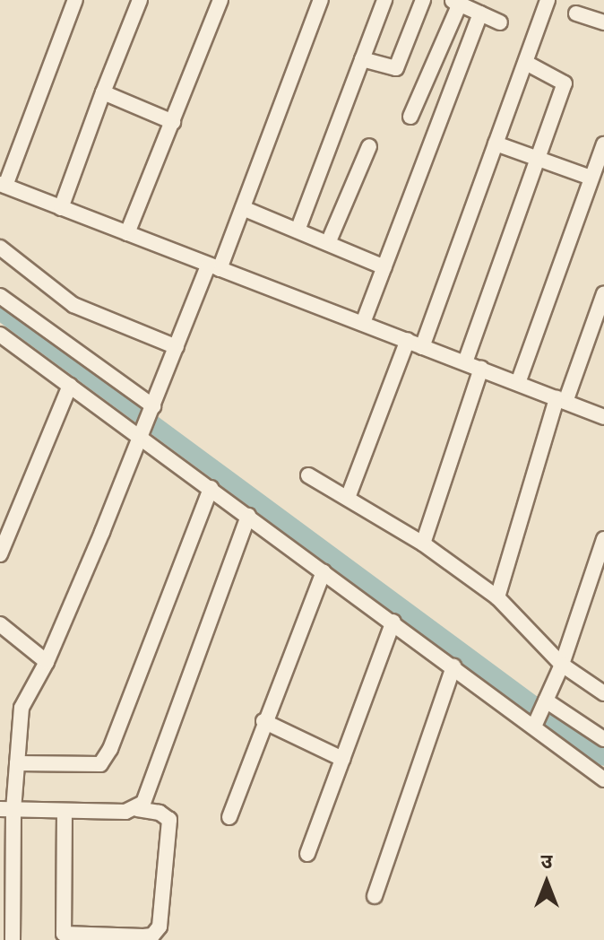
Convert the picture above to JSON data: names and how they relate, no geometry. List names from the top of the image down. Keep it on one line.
{"north":"top"}
